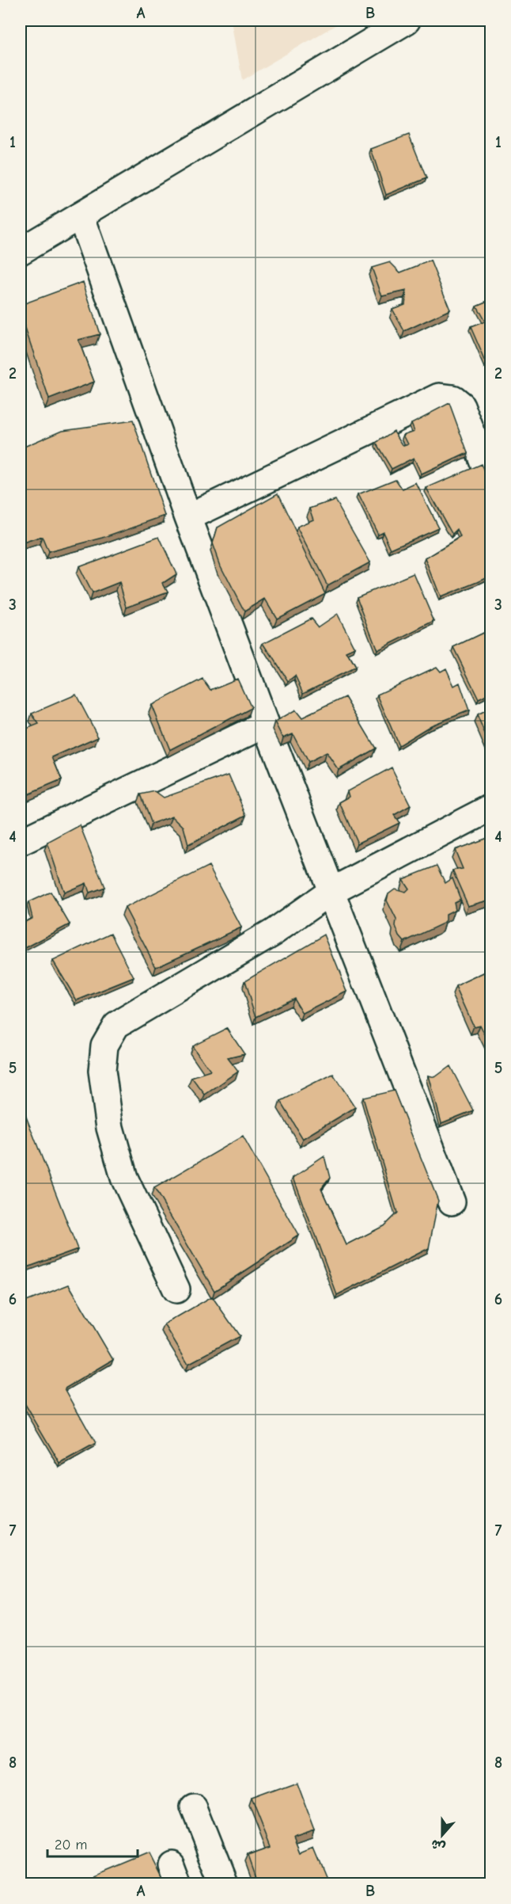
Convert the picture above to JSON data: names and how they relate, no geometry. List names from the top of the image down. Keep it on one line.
{"scale_bar":"20 m","north":"bottom","grid":{"columns":["A","B"],"rows":["1","2","3","4","5","6","7","8"]}}
